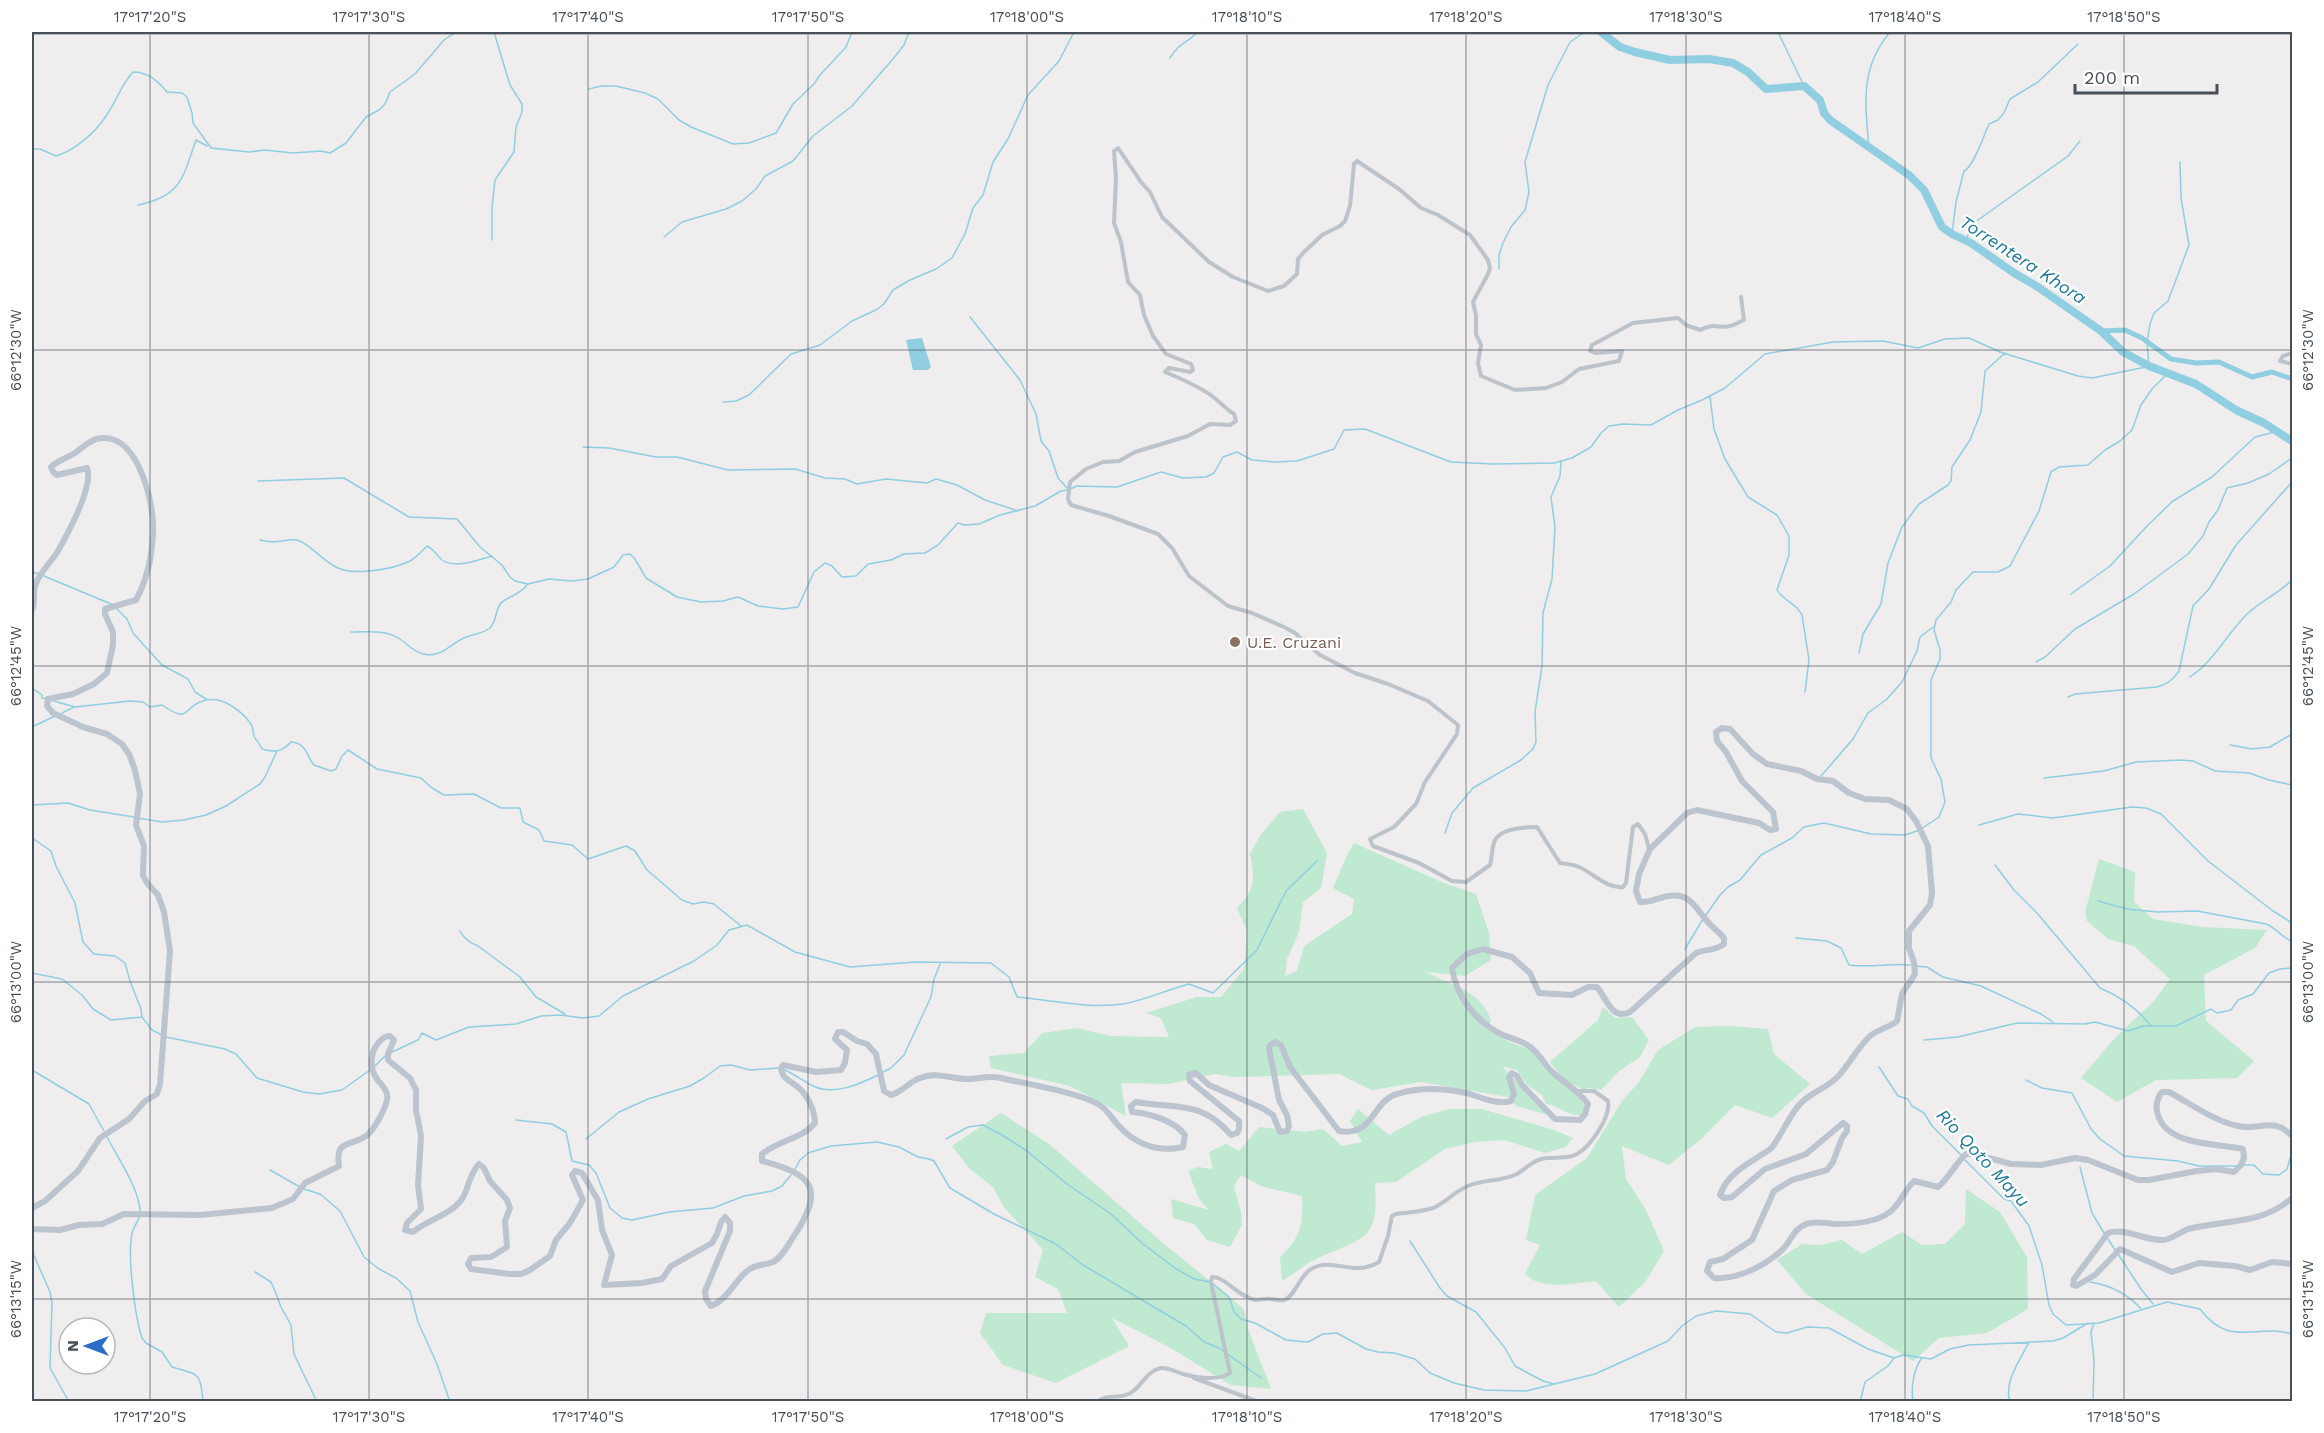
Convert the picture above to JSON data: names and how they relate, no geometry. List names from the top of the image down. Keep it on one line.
{"water":["Torrentera Khora","Rio Qoto Mayu"],"places":["U.E. Cruzani"],"scale_bar":"200 m","north":"left","coordinates":["17°17'20\"S","17°17'30\"S","17°17'40\"S","17°17'50\"S","17°18'00\"S","17°18'10\"S","17°18'20\"S","17°18'30\"S","17°18'40\"S","17°18'50\"S","66°12'30\"W","66°12'45\"W","66°13'00\"W","66°13'15\"W"]}
